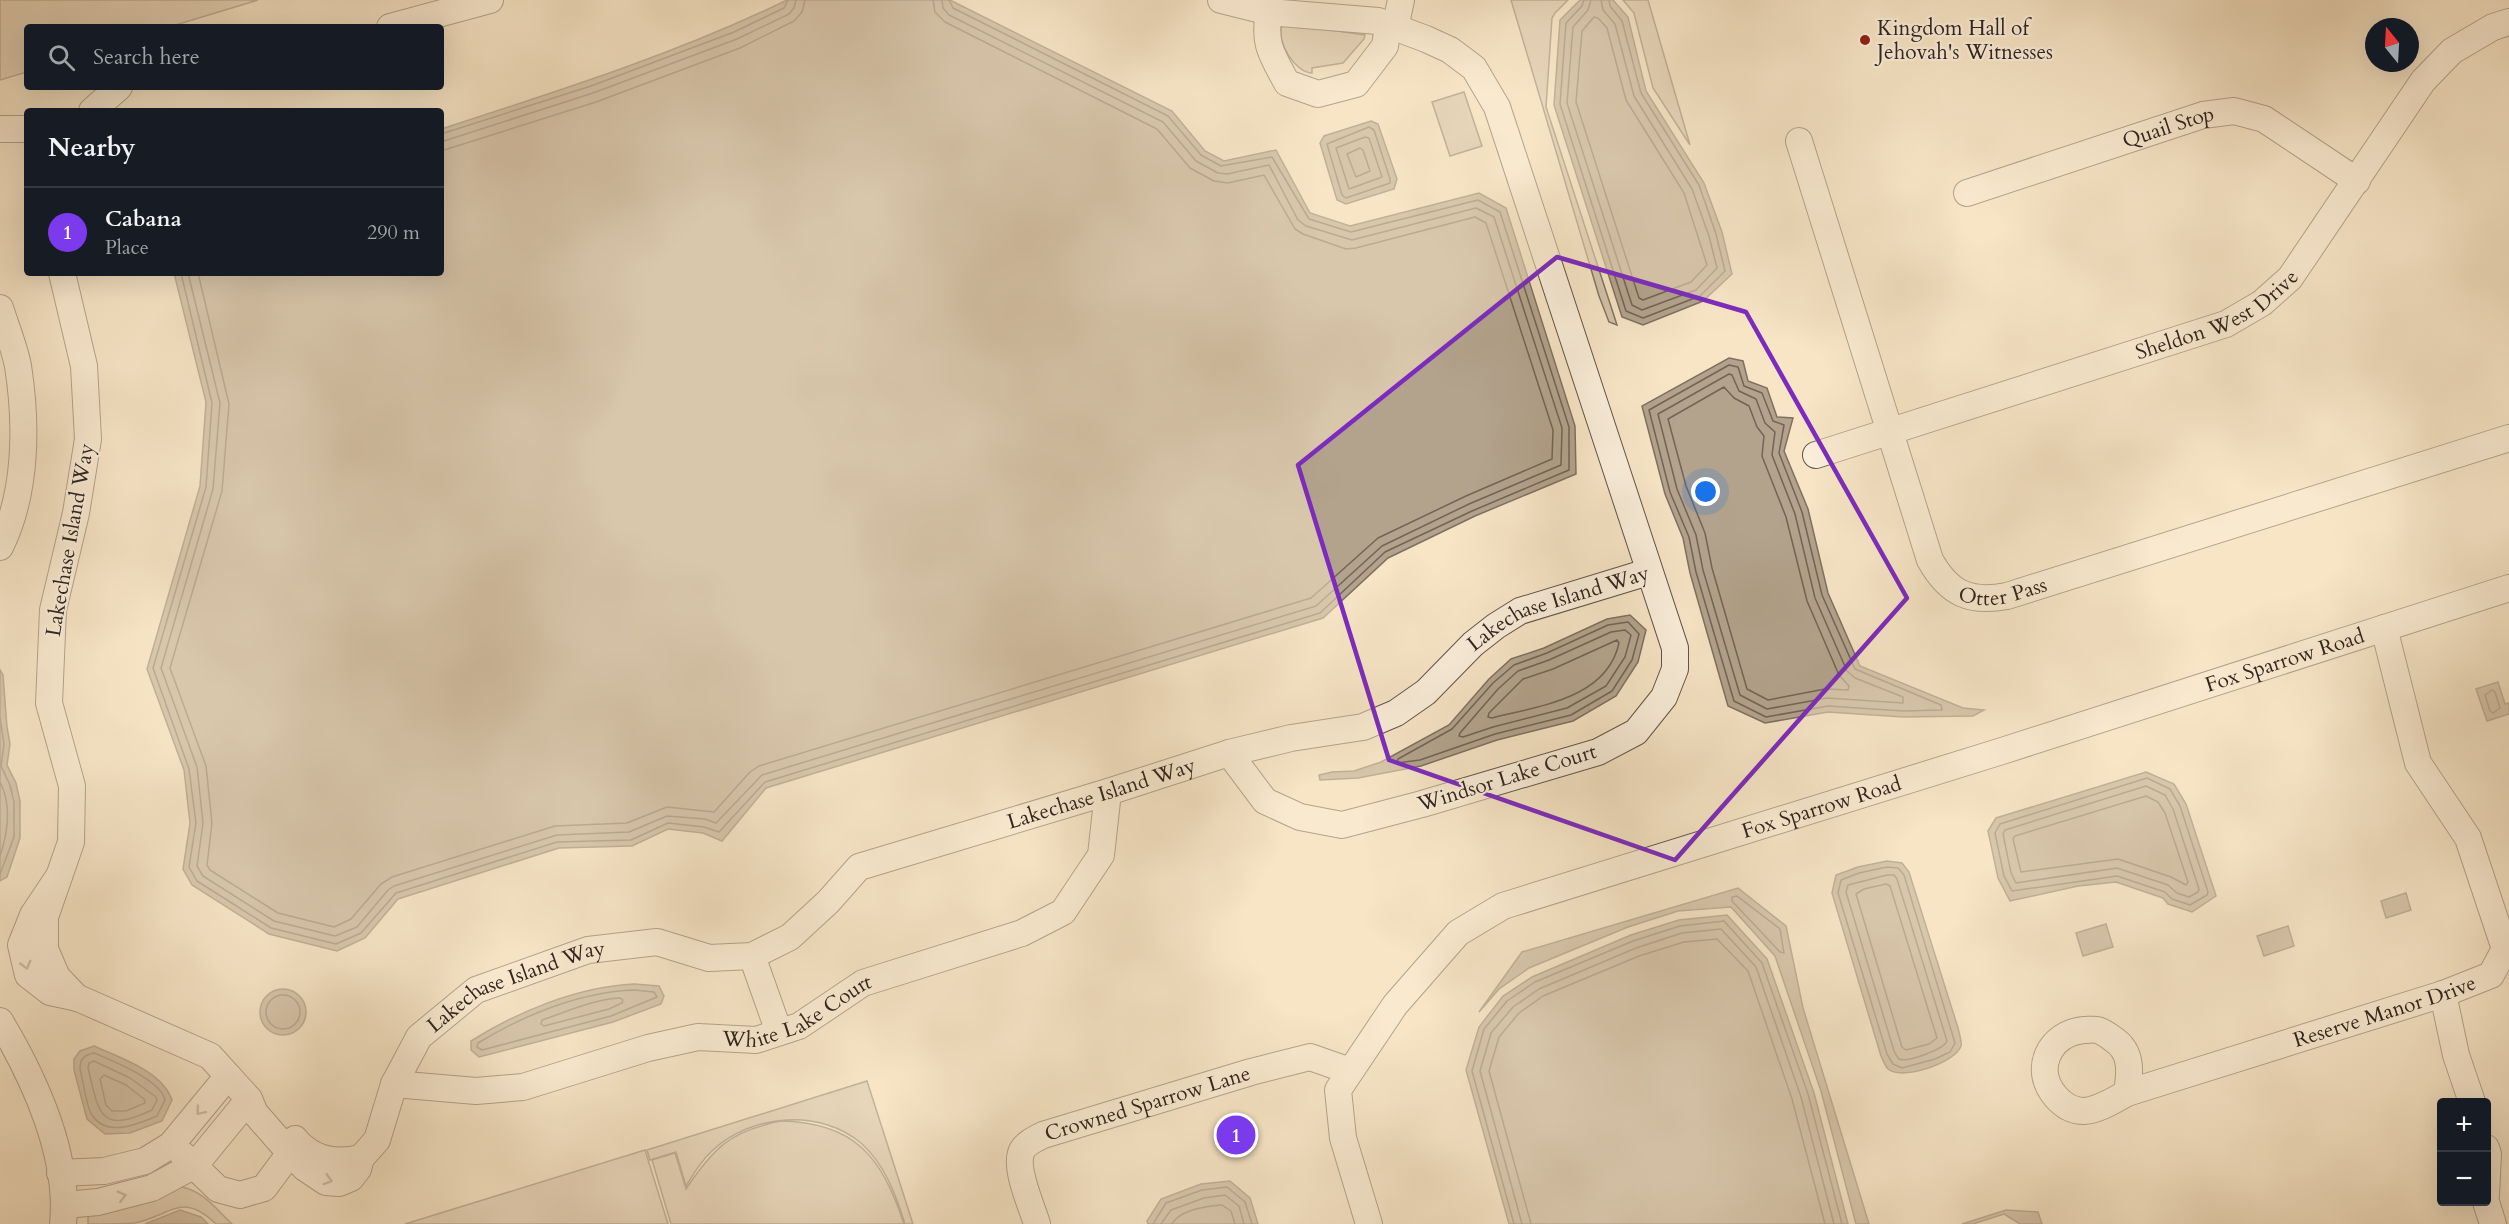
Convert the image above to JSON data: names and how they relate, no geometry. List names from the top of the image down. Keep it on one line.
{"streets":{"street":["Quail Stop","Sheldon West Drive","Lakechase Island Way","Otter Pass","Fox Sparrow Road","Windsor Lake Court","White Lake Court","Reserve Manor Drive","Crowned Sparrow Lane"]},"crossings":[["Quail Stop","Sheldon West Drive"],["Sheldon West Drive","Otter Pass"],["Lakechase Island Way","Windsor Lake Court"],["Lakechase Island Way","White Lake Court"],["Fox Sparrow Road","Reserve Manor Drive"],["Fox Sparrow Road","Crowned Sparrow Lane"]],"places":["Kingdom Hall of Jehovah's Witnesses"],"north":"top","page":{"search":"Search here","heading":"Nearby","list":[{"mark":"1","name":"Cabana","note":"Place","value":"290 m"}],"map_buttons":["+","−"],"pins":"1"}}
